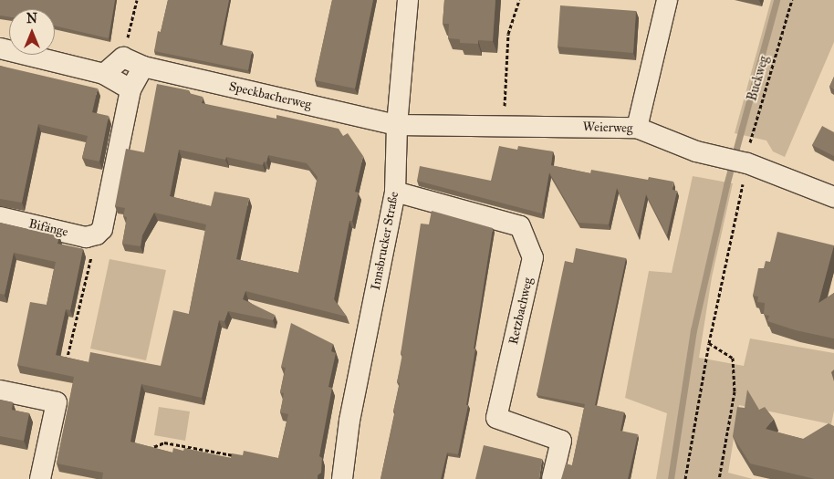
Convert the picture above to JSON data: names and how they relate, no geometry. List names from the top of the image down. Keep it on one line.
{"streets":{"street":["Speckbacherweg","Weierweg","Bifänge","Innsbrucker Straße","Retzbachweg"],"path":["Buckweg"]},"crossings":[["Buckweg","Weierweg"],["Speckbacherweg","Weierweg"],["Speckbacherweg","Innsbrucker Straße"],["Weierweg","Innsbrucker Straße"],["Innsbrucker Straße","Retzbachweg"]],"north":"top"}
